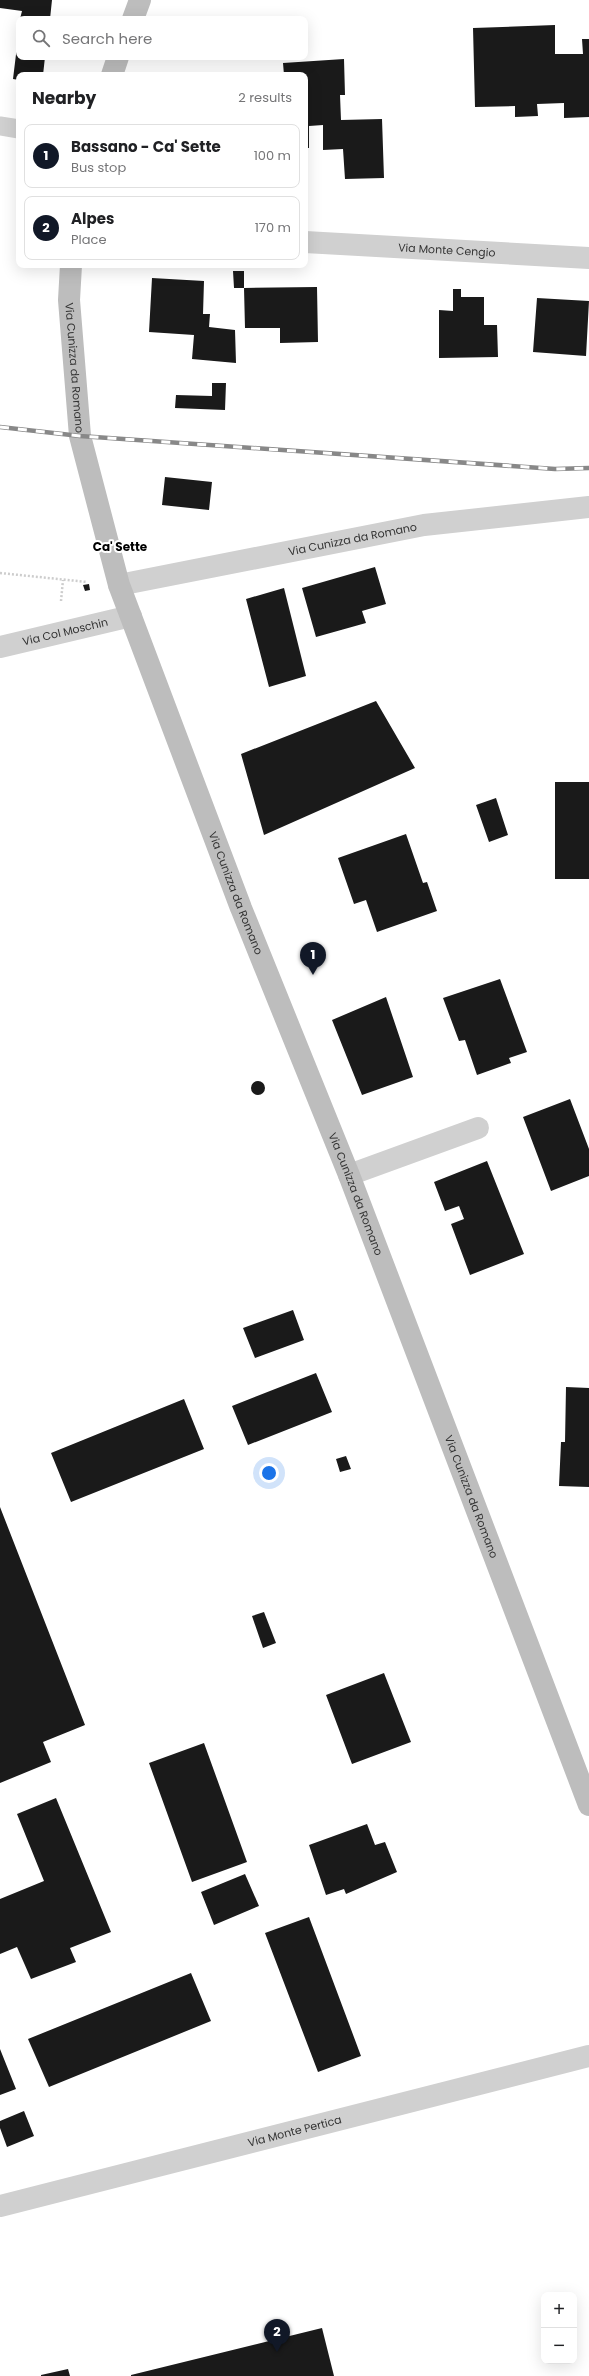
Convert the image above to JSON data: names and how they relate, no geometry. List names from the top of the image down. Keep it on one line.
{"streets":{"main road":["Via Cunizza da Romano"],"street":["Via Monte Cengio","Via Col Moschin","Via Monte Pertica"]},"crossings":[["Via Cunizza da Romano","Via Col Moschin"]],"districts":["Ca' Sette"],"page":{"search":"Search here","heading":["Nearby","2 results"],"list":[{"mark":"1","name":"Bassano - Ca' Sette","note":"Bus stop","value":"100 m"},{"mark":"2","name":"Alpes","note":"Place","value":"170 m"}],"pins":["1","2"],"map_buttons":["+","−"]}}
